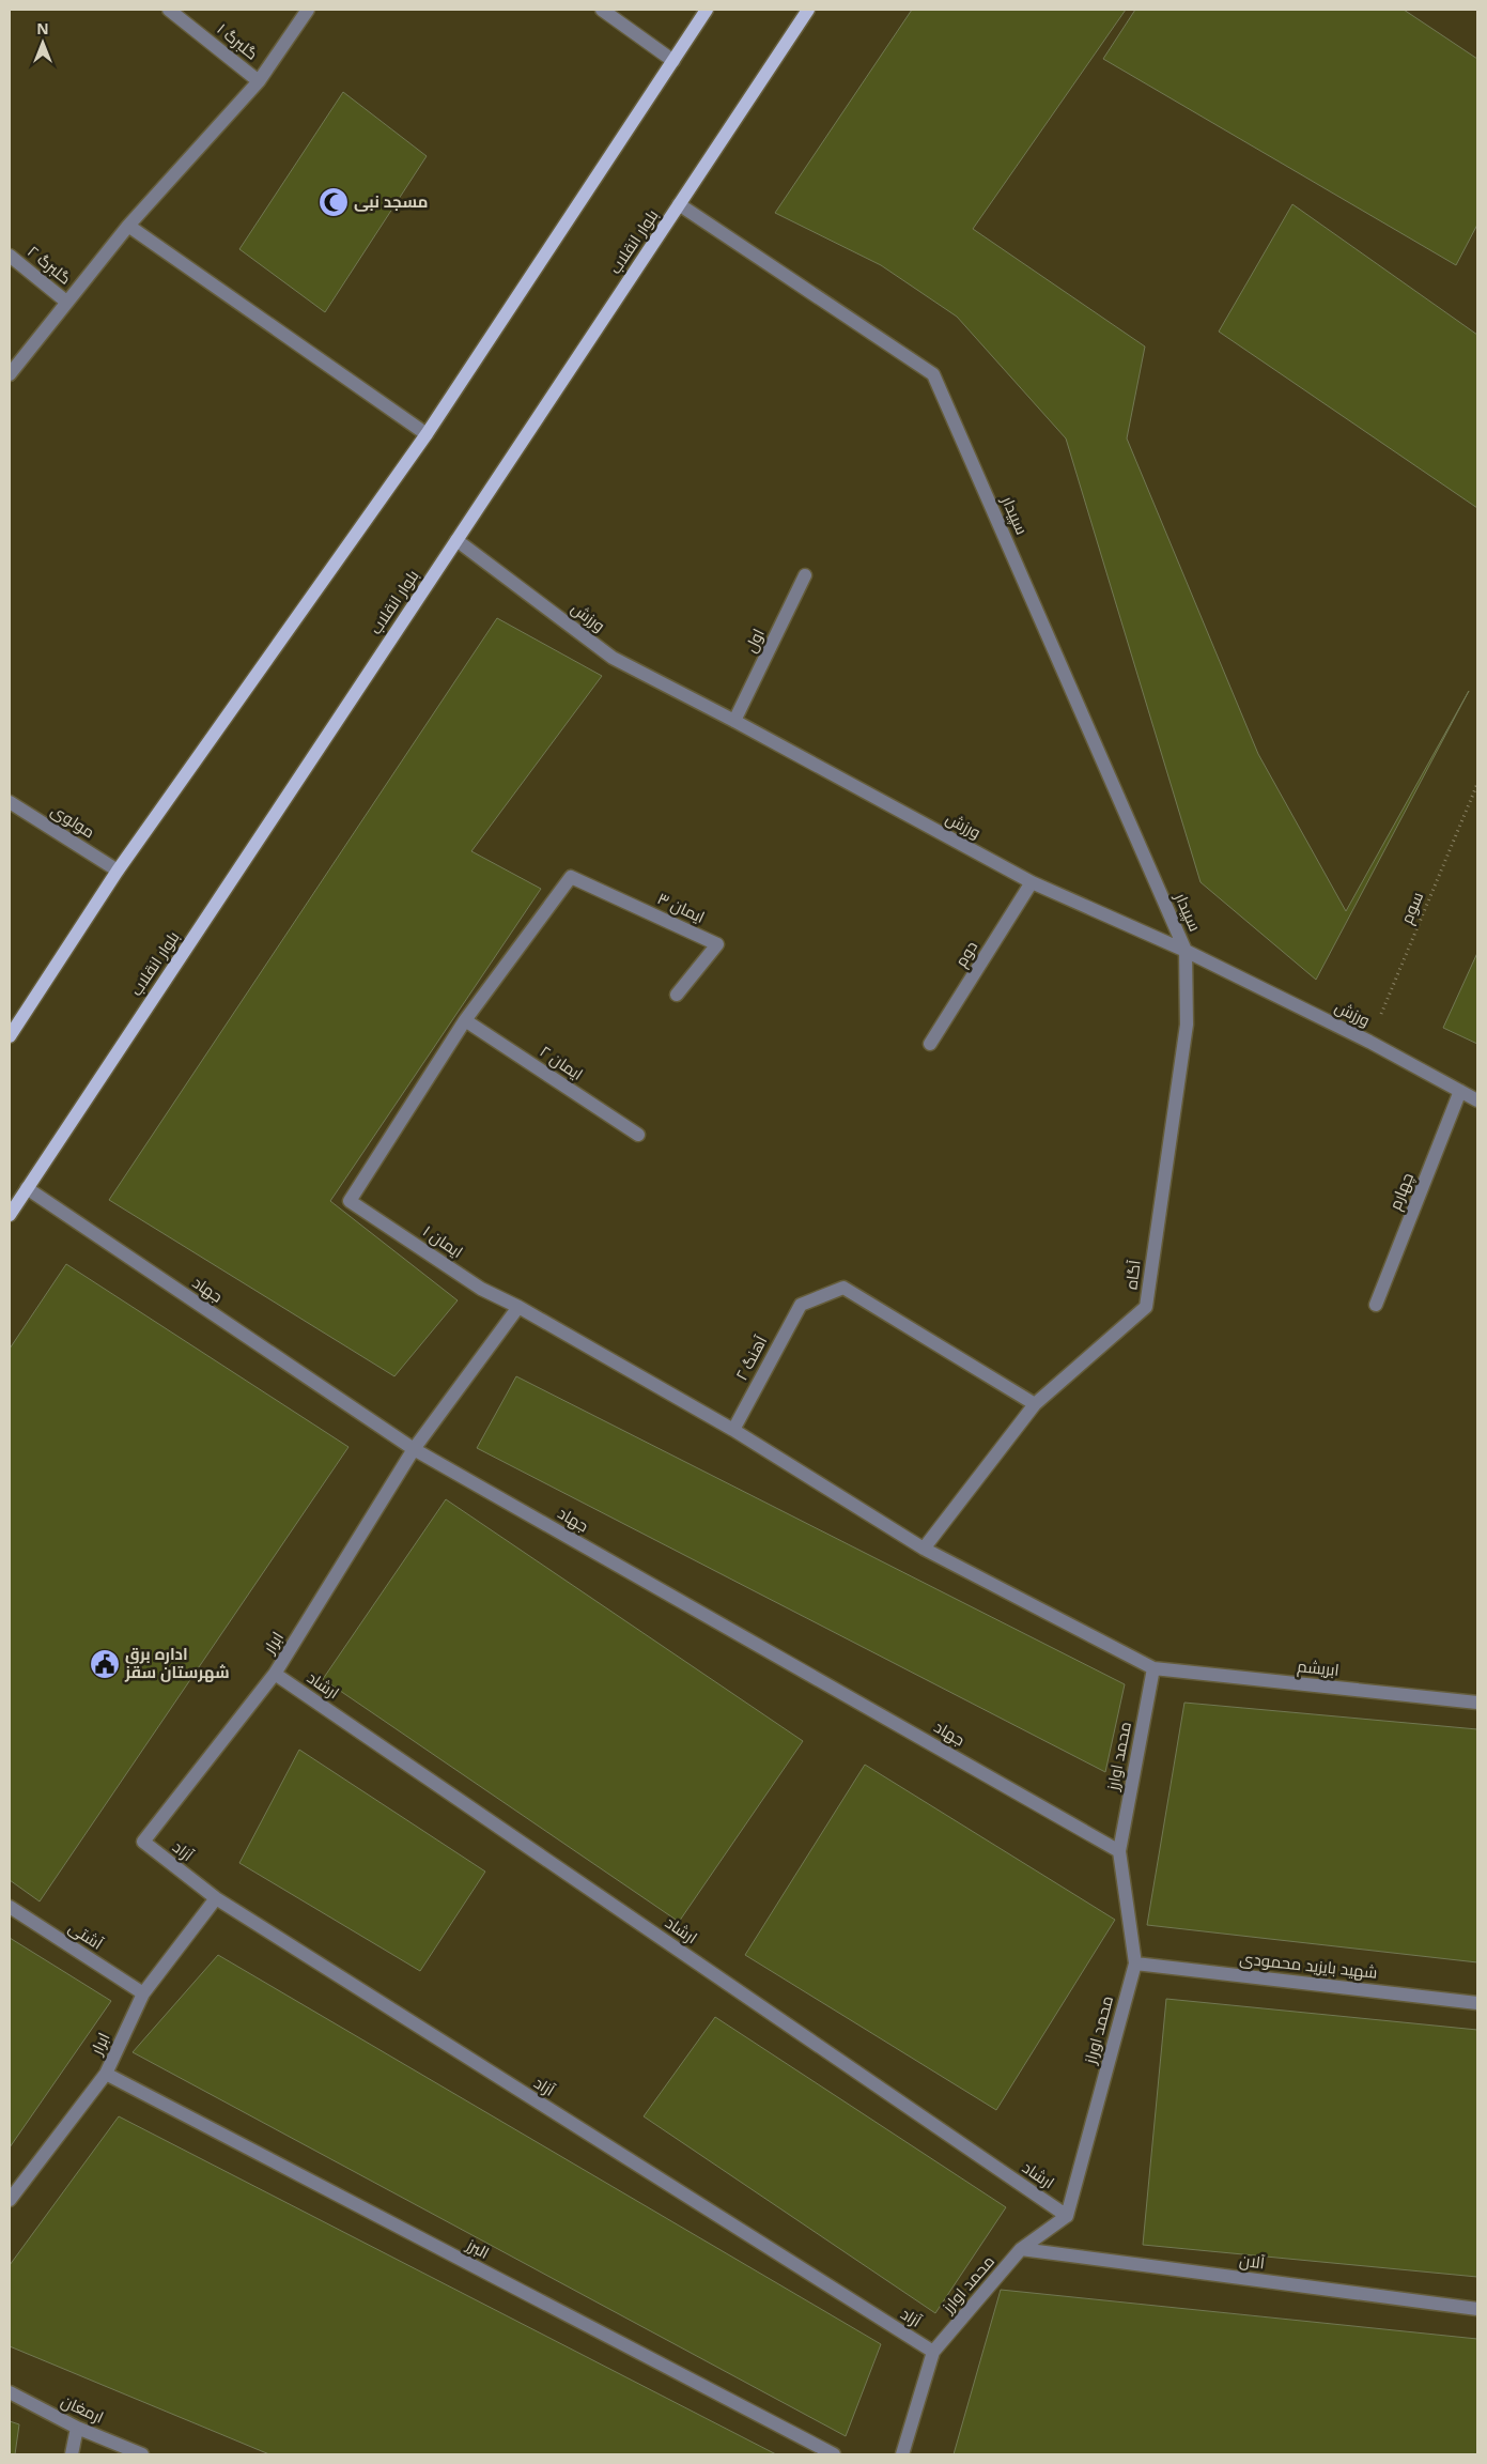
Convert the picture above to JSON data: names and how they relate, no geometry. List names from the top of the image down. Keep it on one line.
{"streets":{"main road":["بلوار انقلاب"],"street":["گلبرگ ۱","گلبرگ ۲","سپیدار","ورزش","اول","مولوی","ایمان ۳","دوم","ایمان ۲","چهارم","ایمان ۱","آگاه","جهاد","آهنگ ۲","ابرار","ابریشم","ارشاد","محمد اوارز","آزاد","آشتی","شهید بایزید محمودی","محمد اوراز","البرز","آلان","ارمغان"],"path":["سوم"]},"crossings":[["بلوار انقلاب","سپیدار"],["بلوار انقلاب","ورزش"],["بلوار انقلاب","جهاد"],["سپیدار","ورزش"],["سپیدار","آگاه"],["ورزش","اول"],["ورزش","سوم"],["ورزش","دوم"],["ورزش","چهارم"],["ورزش","آگاه"],["ایمان ۳","ایمان ۲"],["ایمان ۳","ایمان ۱"],["ایمان ۲","ایمان ۱"],["ایمان ۱","آگاه"],["ایمان ۱","آهنگ ۲"],["ایمان ۱","ابرار"],["ایمان ۱","ابریشم"],["ایمان ۱","محمد اوارز"],["آگاه","آهنگ ۲"],["جهاد","ابرار"],["جهاد","محمد اوارز"],["جهاد","محمد اوراز"],["ابرار","ارشاد"],["ابرار","آزاد"],["ابرار","آشتی"],["ابرار","البرز"],["ابریشم","محمد اوارز"],["ارشاد","محمد اوارز"],["ارشاد","محمد اوراز"],["محمد اوارز","آزاد"],["محمد اوارز","محمد اوراز"],["محمد اوارز","آلان"],["شهید بایزید محمودی","محمد اوراز"]],"places":{"mosque":["مسجد نبی"],"public building":["اداره برق شهرستان سقز"]},"north":"top"}
